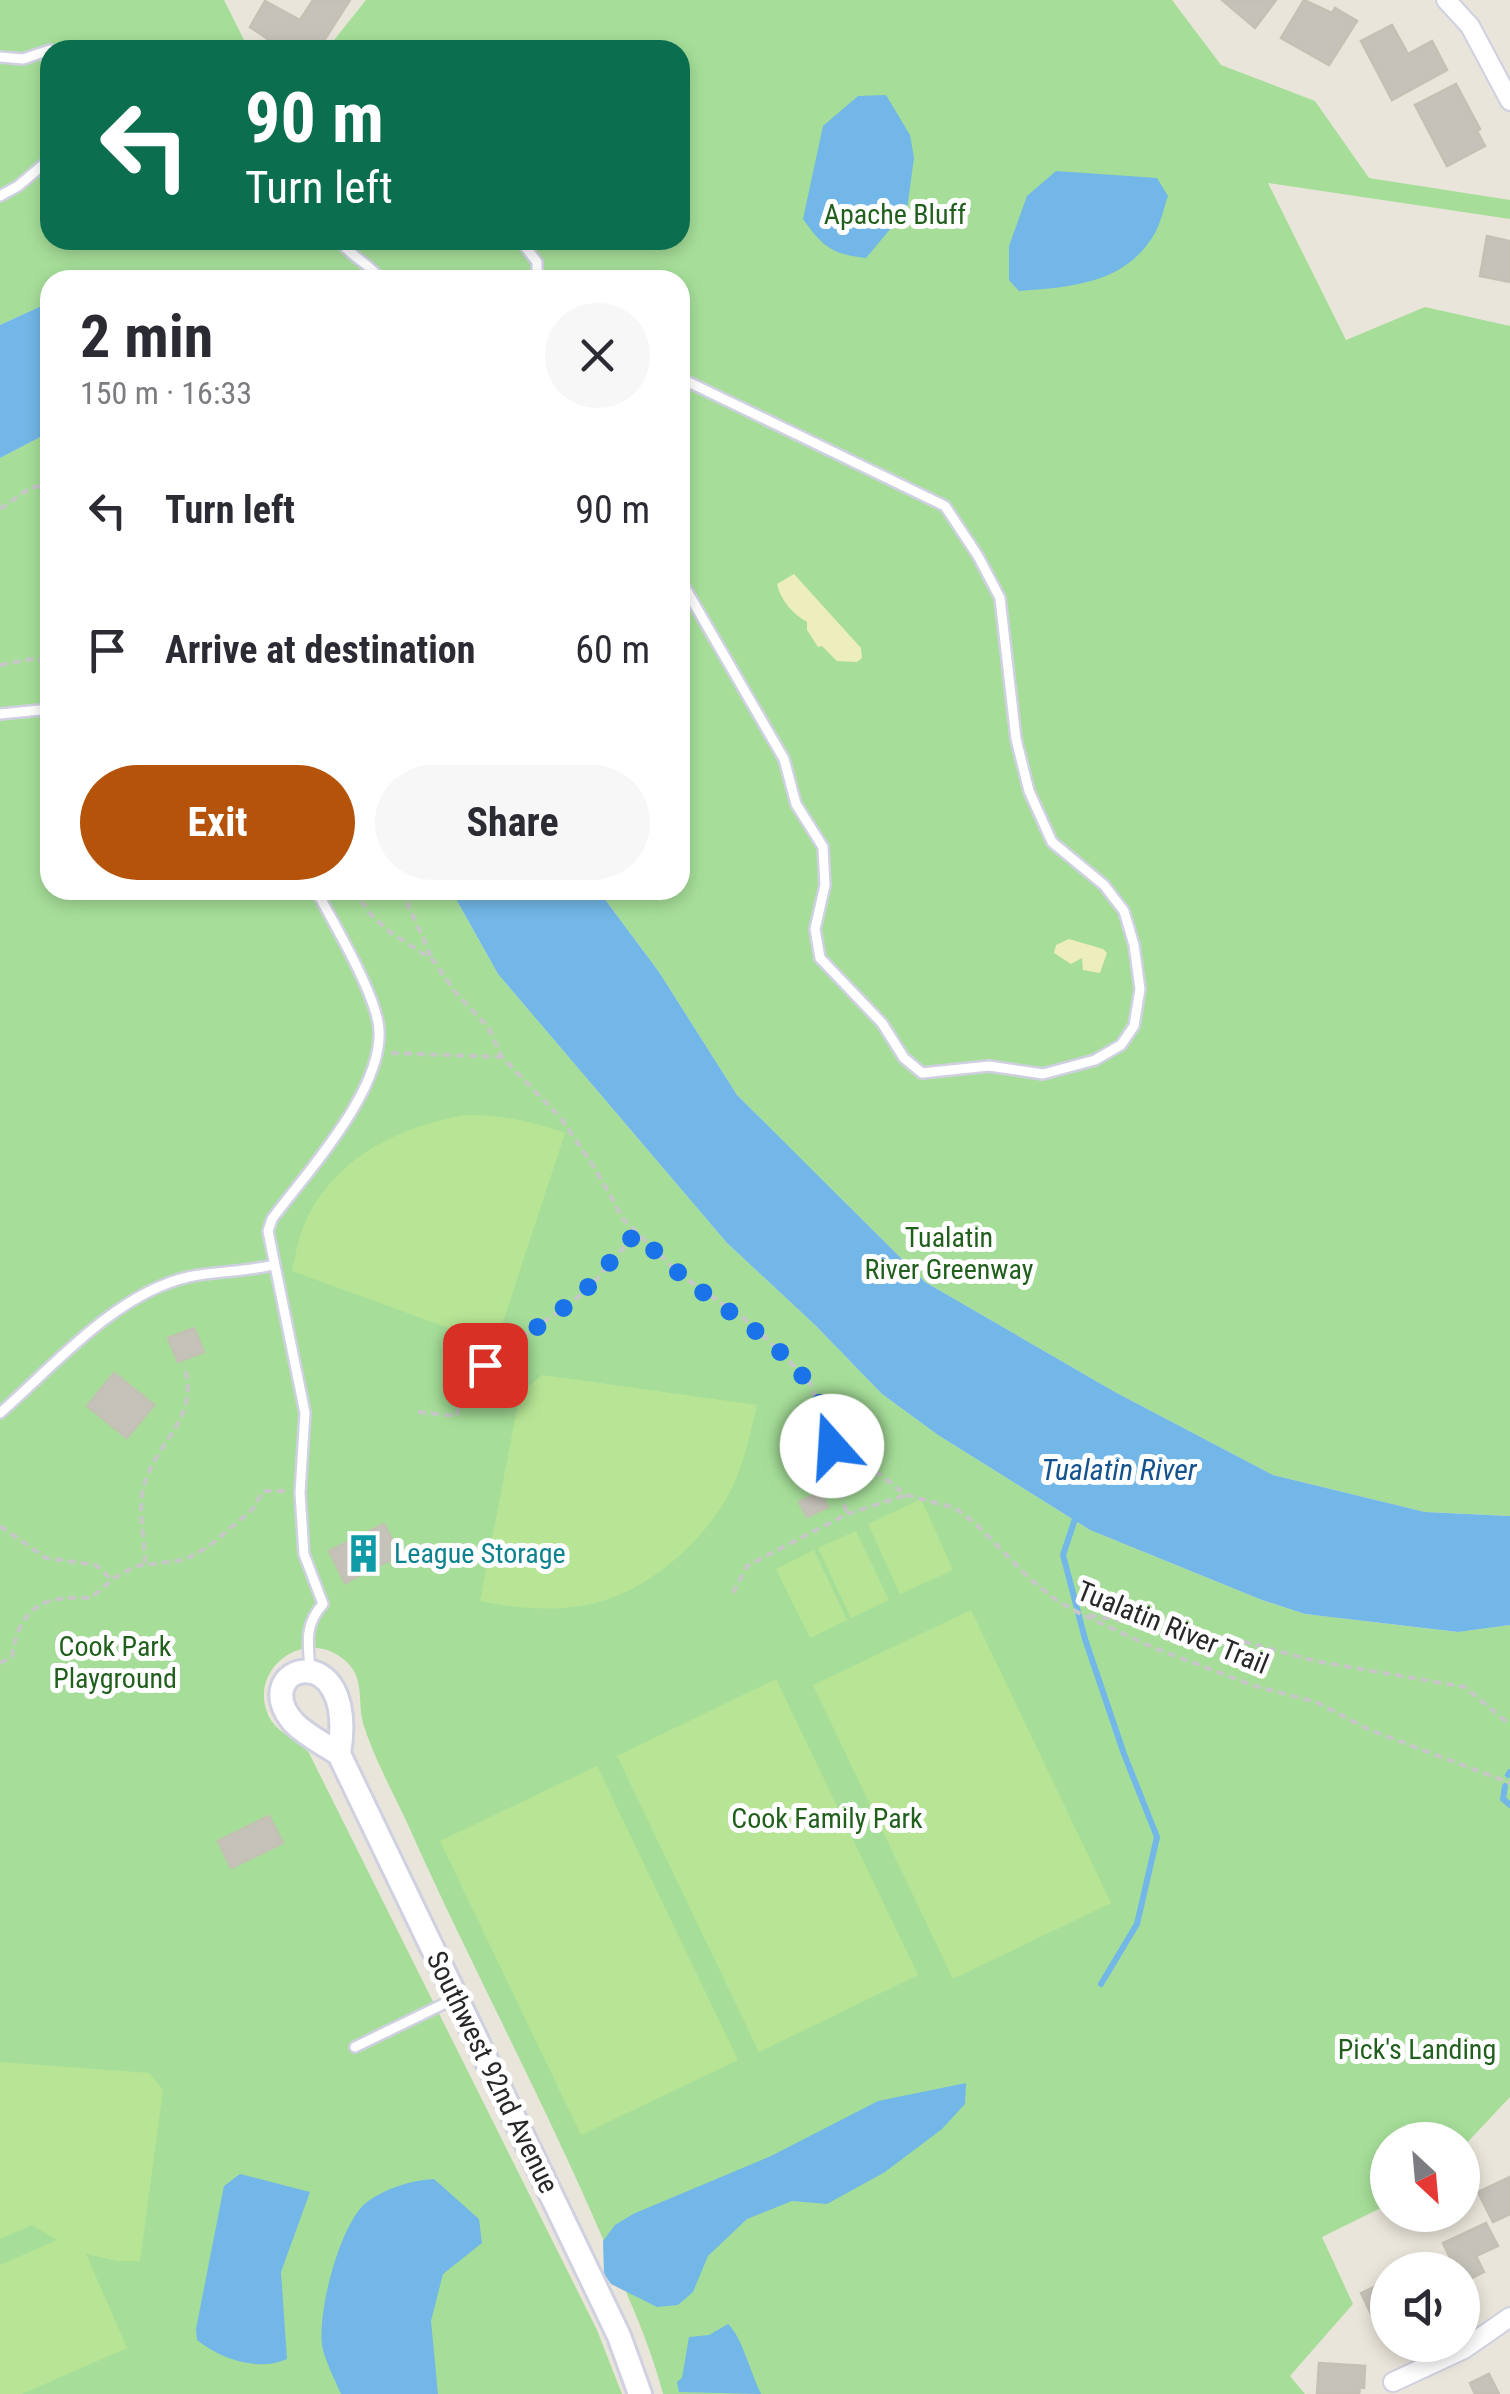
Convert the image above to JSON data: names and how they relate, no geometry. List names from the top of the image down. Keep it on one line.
{"streets":{"street":["Southwest 92nd Avenue"],"path":["Tualatin River Trail"]},"water":["Tualatin River"],"parks":["Apache Bluff","Tualatin River Greenway","Cook Park Playground","Cook Family Park","Pick's Landing"],"places":{"building":["League Storage"]},"north":"bottom right","page":{"turn":["90 m","Turn left"],"heading":["2 min","150 m · 16:33"],"list":[{"name":"Turn left","value":"90 m"},{"name":"Arrive at destination","value":"60 m"}],"buttons":["Exit","Share"]}}
